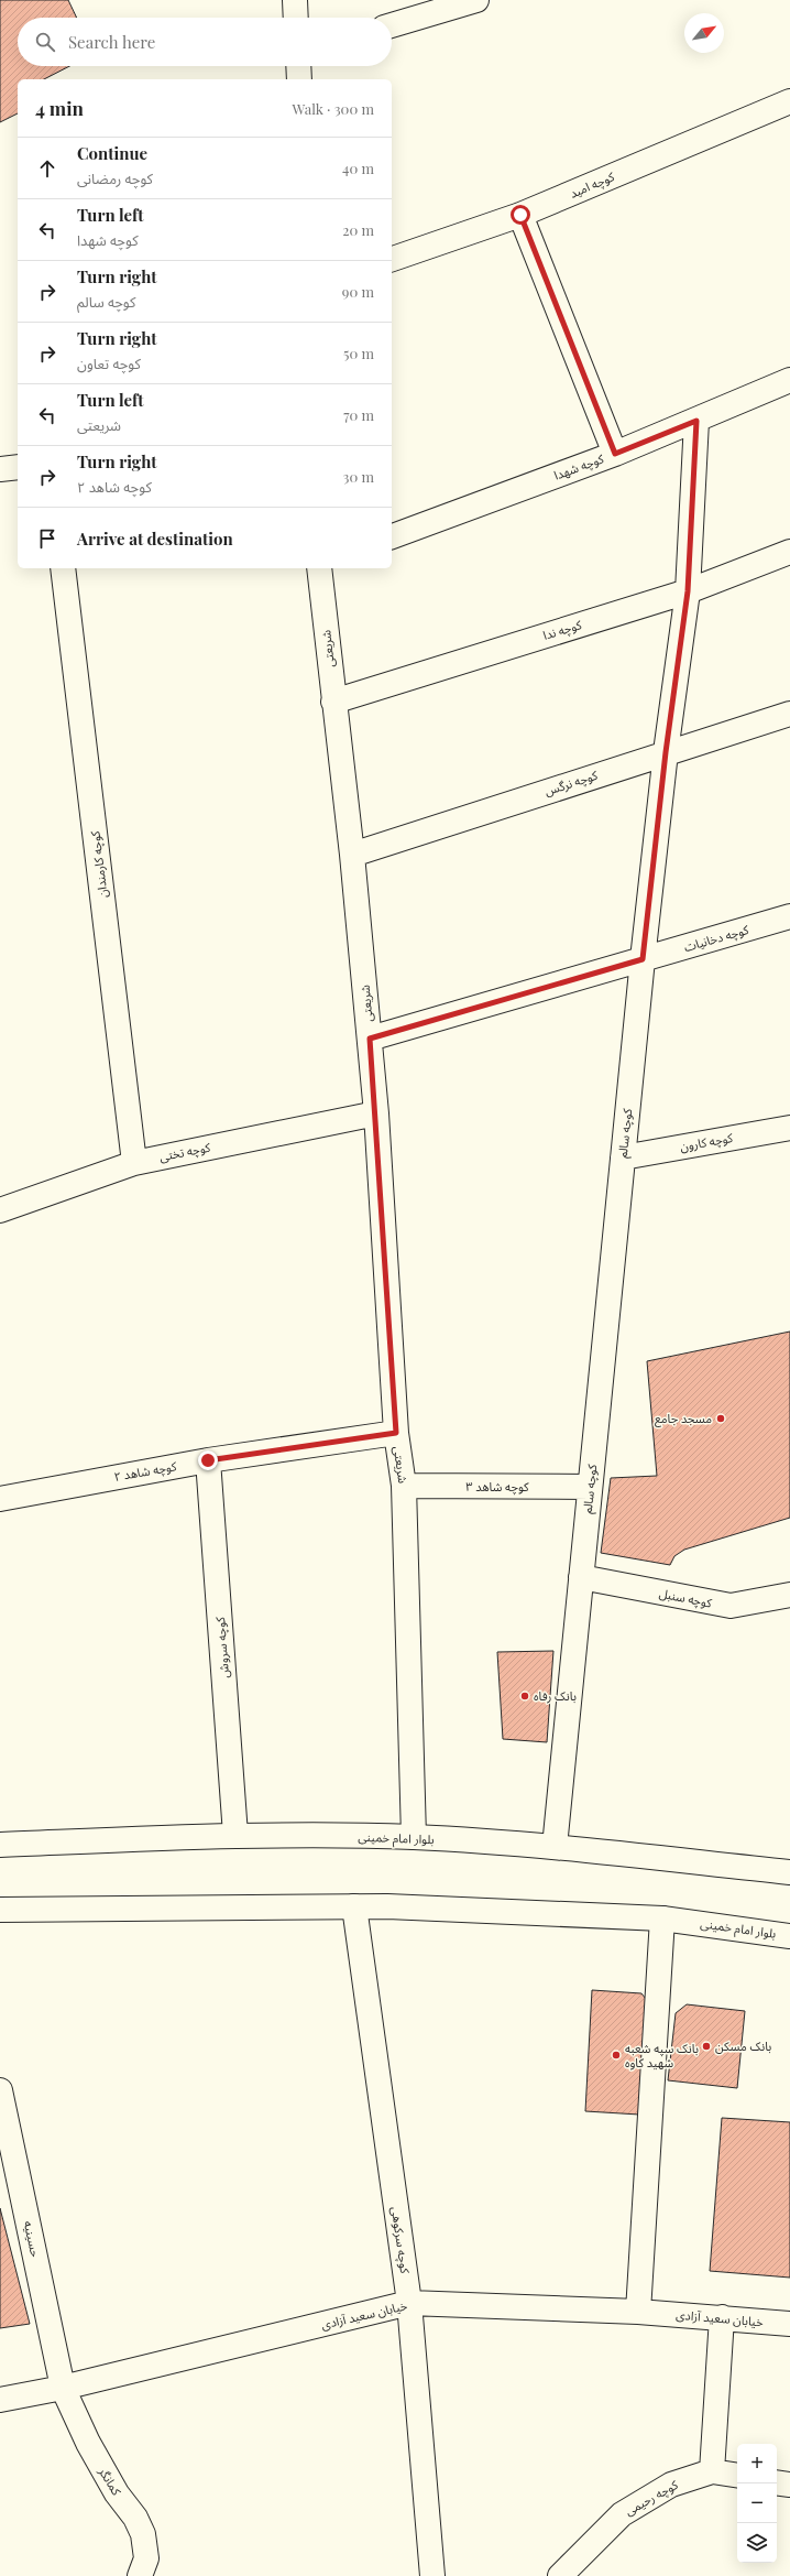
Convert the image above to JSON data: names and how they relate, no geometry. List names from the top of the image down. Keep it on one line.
{"streets":{"street":["کوچه امید","کوچه شهدا","کوچه ندا","شریعتی","کوچه نرگس","کوچه کارمندان","کوچه دخانیات","کوچه سالم","کوچه کارون","کوچه تختی","کوچه شاهد ۲","کوچه شاهد ۳","کوچه سنبل","کوچه سروش","بلوار امام خمینی","حسینیه","کوچه سرکوهی","خیابان سعید آزادی","کمانگر","کوچه رحیمی"]},"crossings":[["کوچه شهدا","کوچه سالم"],["کوچه ندا","شریعتی"],["کوچه ندا","کوچه سالم"],["شریعتی","کوچه نرگس"],["شریعتی","کوچه دخانیات"],["شریعتی","کوچه تختی"],["شریعتی","کوچه شاهد ۲"],["شریعتی","کوچه شاهد ۳"],["شریعتی","بلوار امام خمینی"],["کوچه نرگس","کوچه سالم"],["کوچه کارمندان","کوچه تختی"],["کوچه دخانیات","کوچه سالم"],["کوچه سالم","کوچه کارون"],["کوچه سالم","کوچه شاهد ۳"],["کوچه سالم","کوچه سنبل"],["کوچه سالم","بلوار امام خمینی"],["کوچه شاهد ۲","کوچه سروش"],["کوچه سروش","بلوار امام خمینی"],["بلوار امام خمینی","کوچه سرکوهی"],["حسینیه","خیابان سعید آزادی"],["حسینیه","کمانگر"],["کوچه سرکوهی","خیابان سعید آزادی"],["خیابان سعید آزادی","کمانگر"]],"places":["مسجد جامع","بانک رفاه","بانک مسکن","بانک سپه شعبه شهید کاوه"],"north":"top right","page":{"search":"Search here","heading":["4 min","Walk · 300 m"],"list":[["Continue","کوچه رمضانی","40 m"],["Turn left","کوچه شهدا","20 m"],["Turn right","کوچه سالم","90 m"],["Turn right","کوچه تعاون","50 m"],["Turn left","شریعتی","70 m"],["Turn right","کوچه شاهد ۲","30 m"],"Arrive at destination"],"map_buttons":["+","−"]}}
